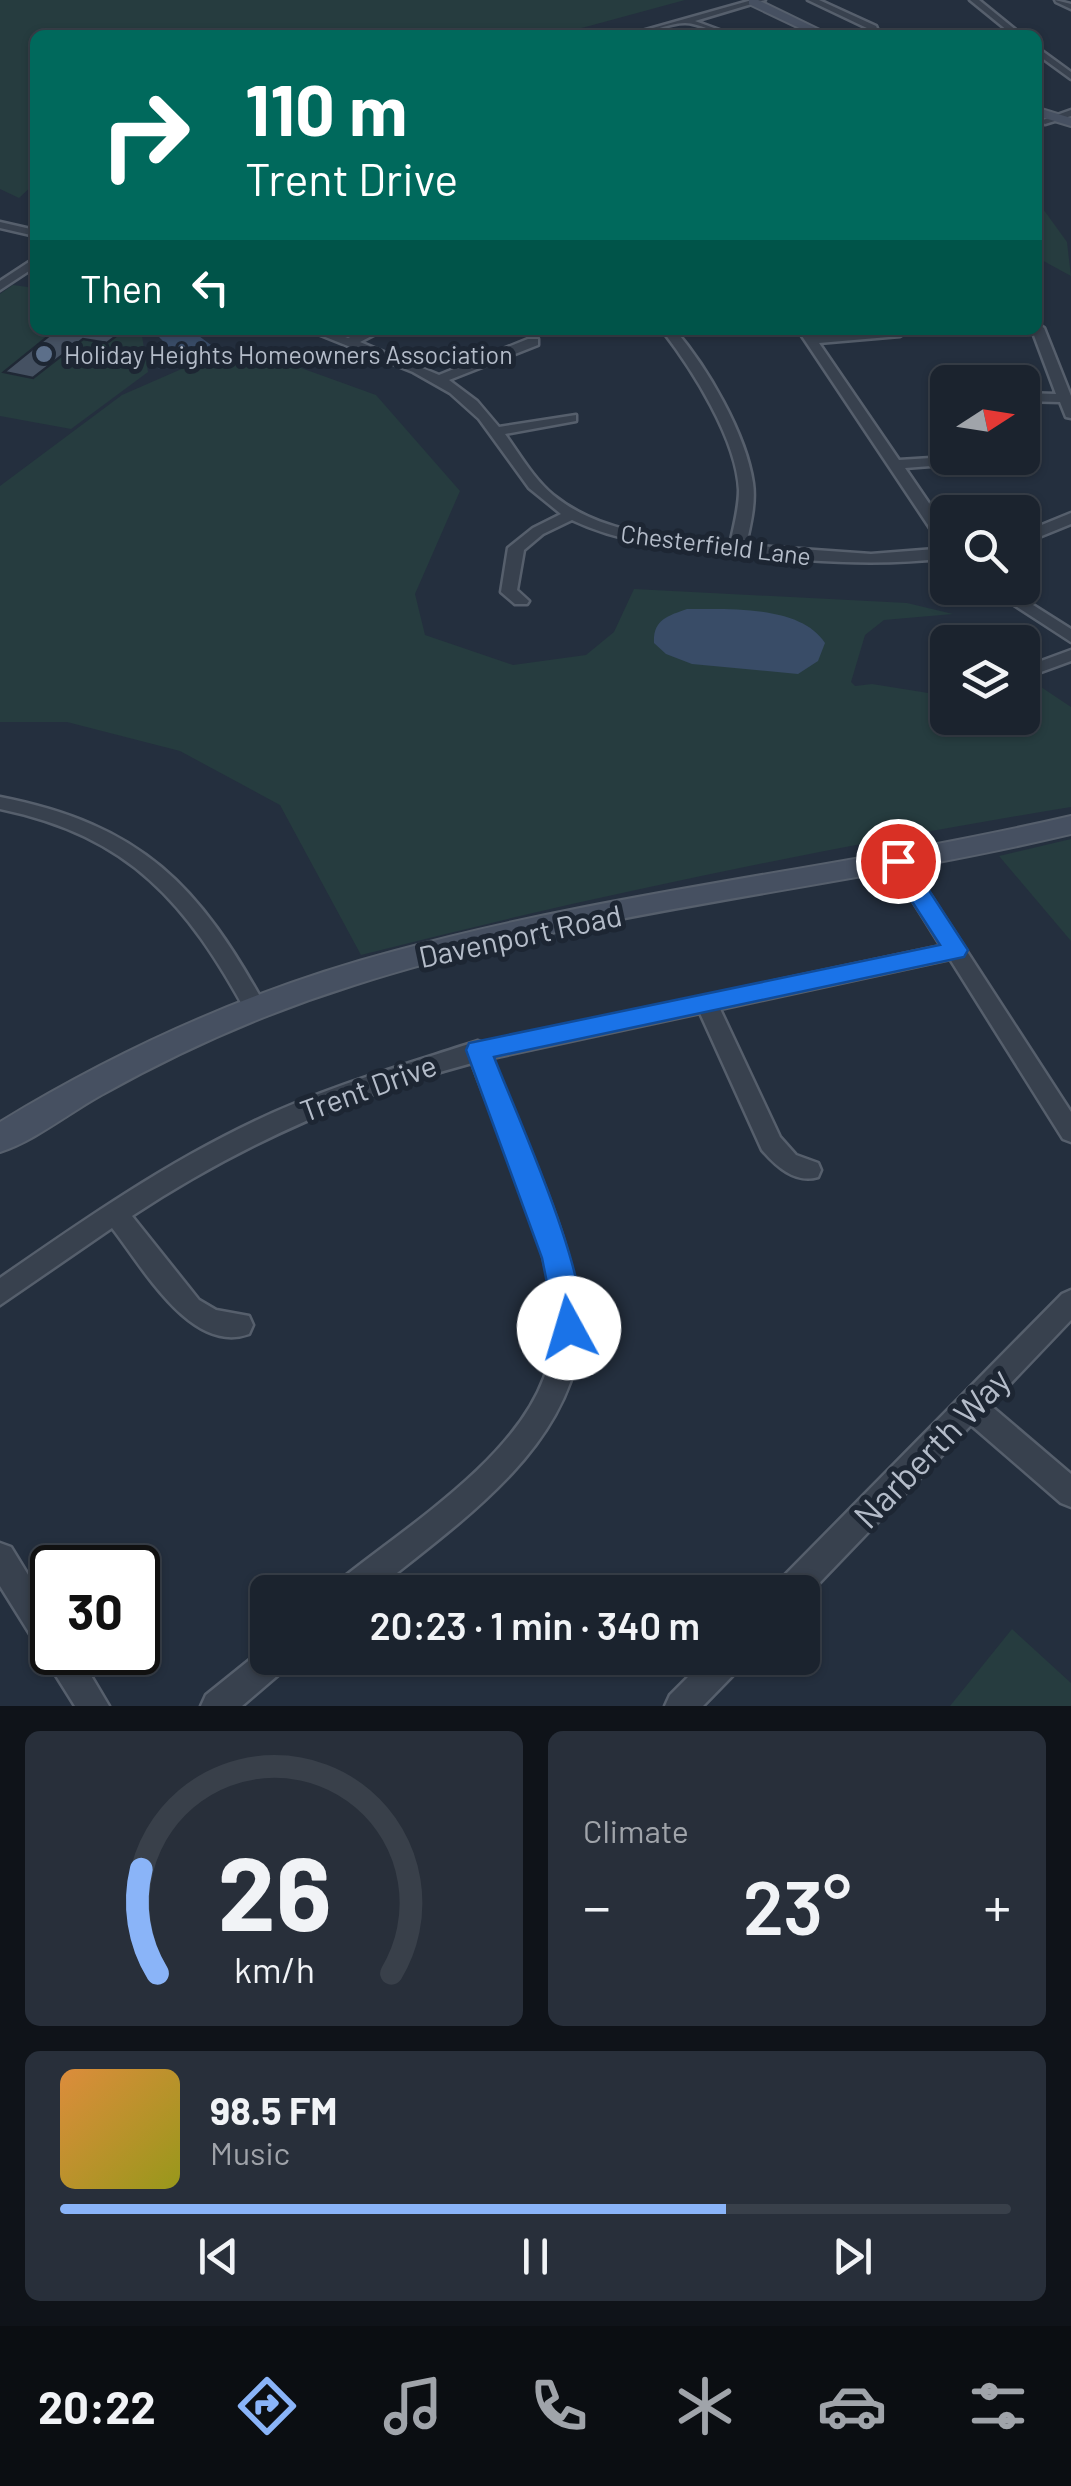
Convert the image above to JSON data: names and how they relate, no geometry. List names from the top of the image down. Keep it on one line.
{"streets":{"street":["Chesterfield Lane","Davenport Road","Trent Drive","Narberth Way"]},"places":["Holiday Heights Homeowners Association"],"north":"right","page":{"turn":["110 m","Trent Drive"],"then":"Then","limit":"30","trip":"20:23 · 1 min · 340 m","tile":"Climate","heat":["−","23°","+"],"song":["98.5 FM","Music"],"tabs":"20:22","gauge":["26","km/h"]}}
